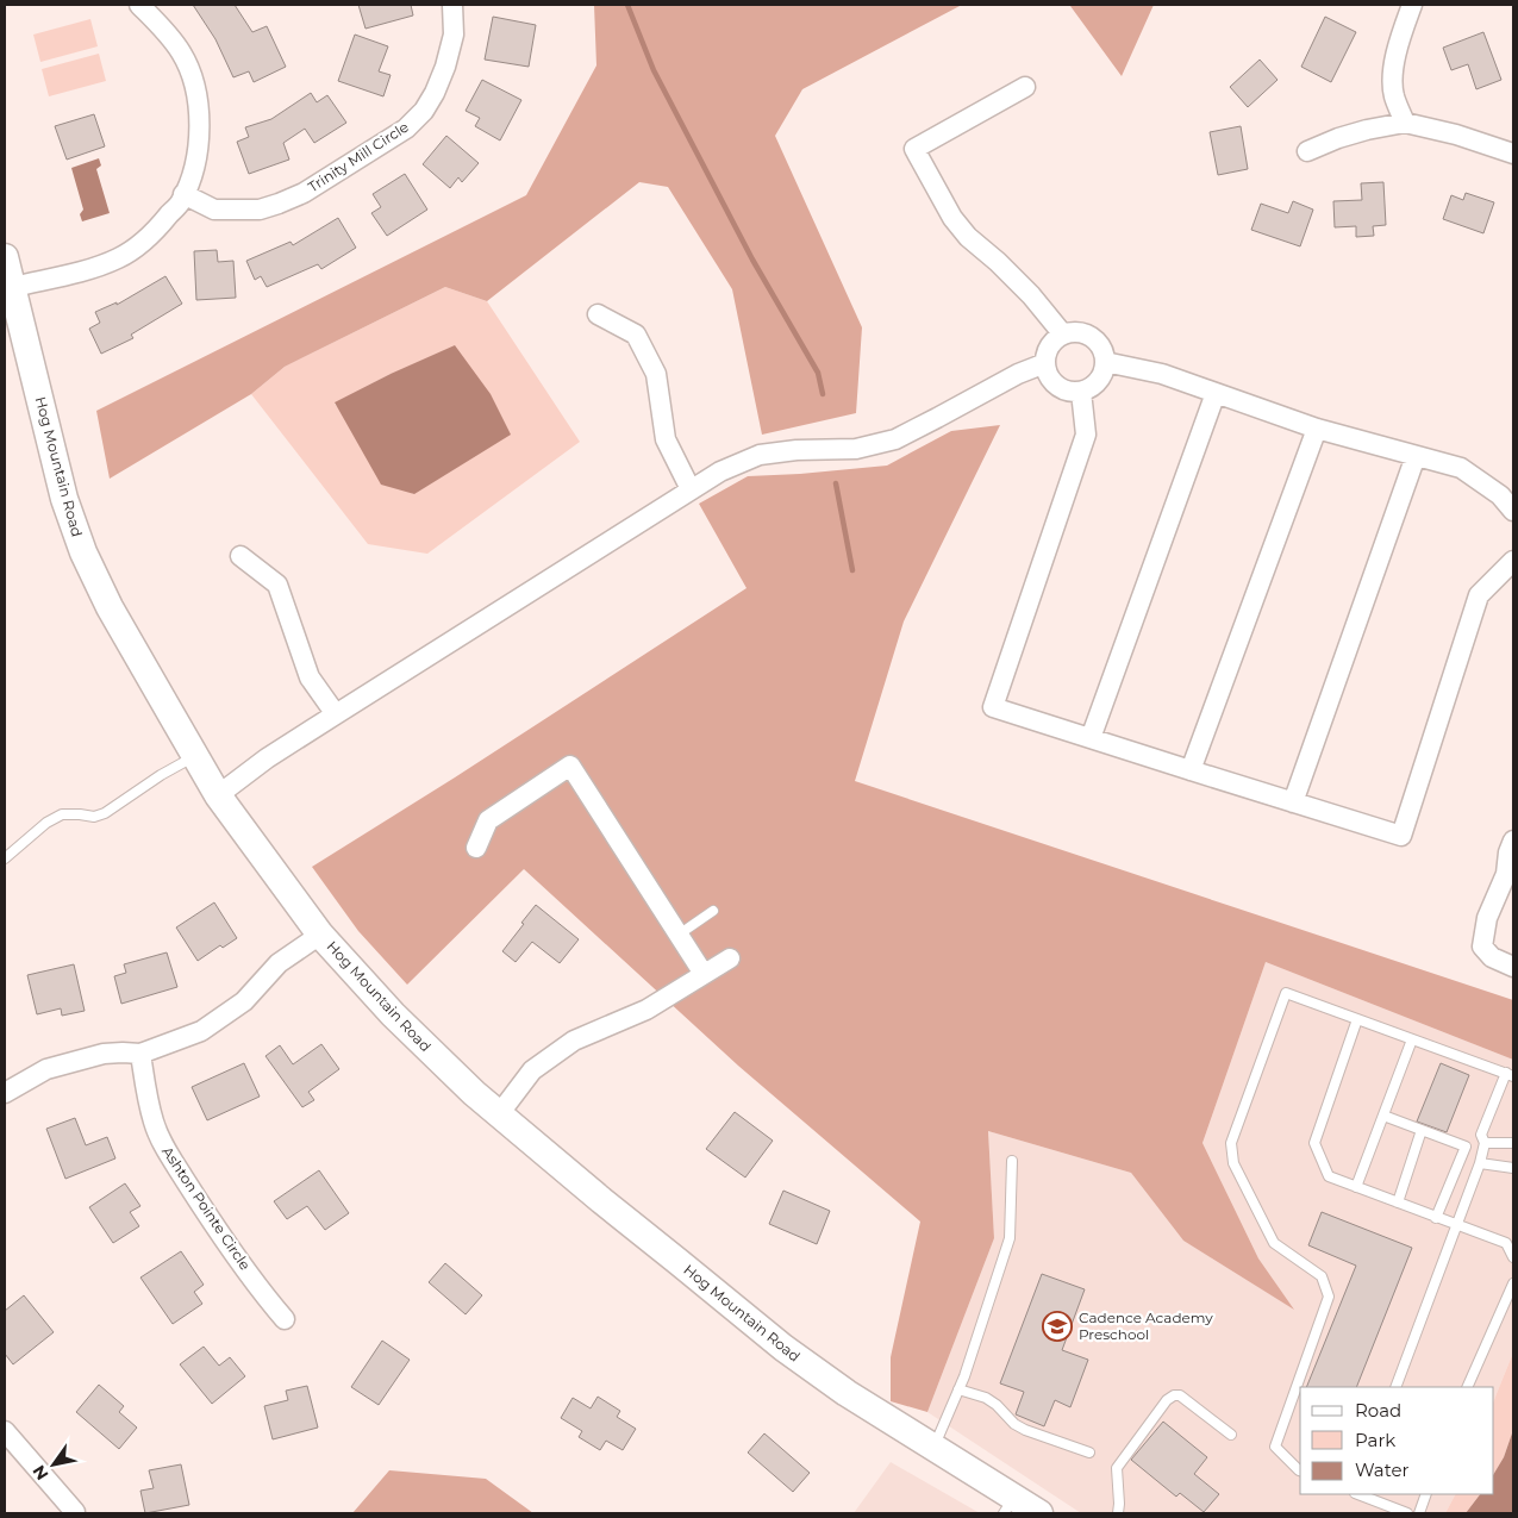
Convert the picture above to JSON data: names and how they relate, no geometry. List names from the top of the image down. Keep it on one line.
{"streets":{"street":["Trinity Mill Circle","Hog Mountain Road","Ashton Pointe Circle"]},"places":{"school or university":["Cadence Academy Preschool"]},"legend":["Road","Park","Water"],"north":"bottom left"}
